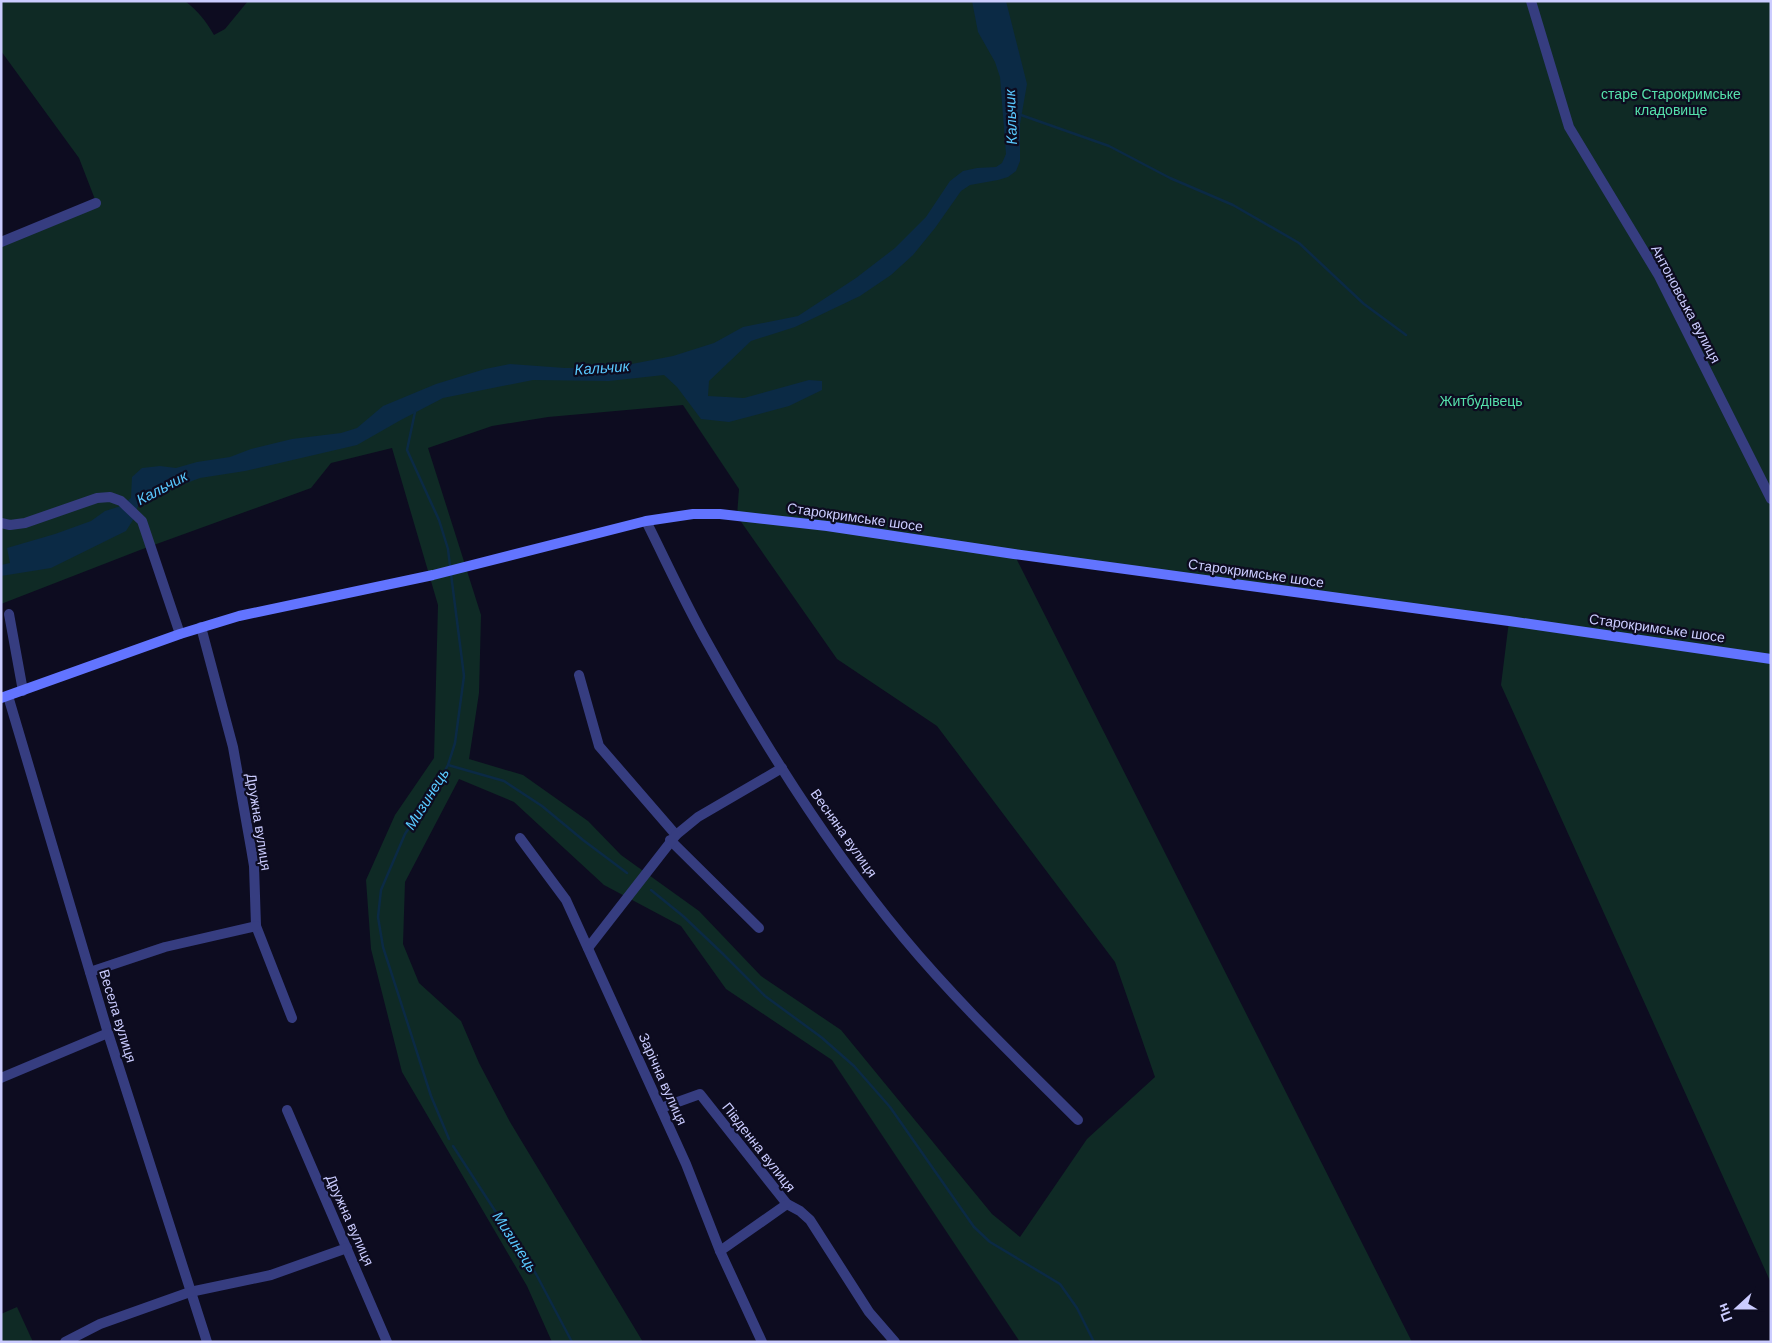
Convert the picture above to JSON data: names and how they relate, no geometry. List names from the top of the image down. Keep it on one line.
{"streets":{"street":["Антоновська вулиця","Старокримське шосе","Дружна вулиця","Весняна вулиця","Весела вулиця","Зарічна вулиця","Південна вулиця"]},"crossings":[["Старокримське шосе","Дружна вулиця"],["Старокримське шосе","Весняна вулиця"],["Старокримське шосе","Весела вулиця"],["Зарічна вулиця","Південна вулиця"]],"water":["Кальчик","Мизинець"],"parks":["старе Старокримське кладовище","Житбудівець"],"north":"left"}
